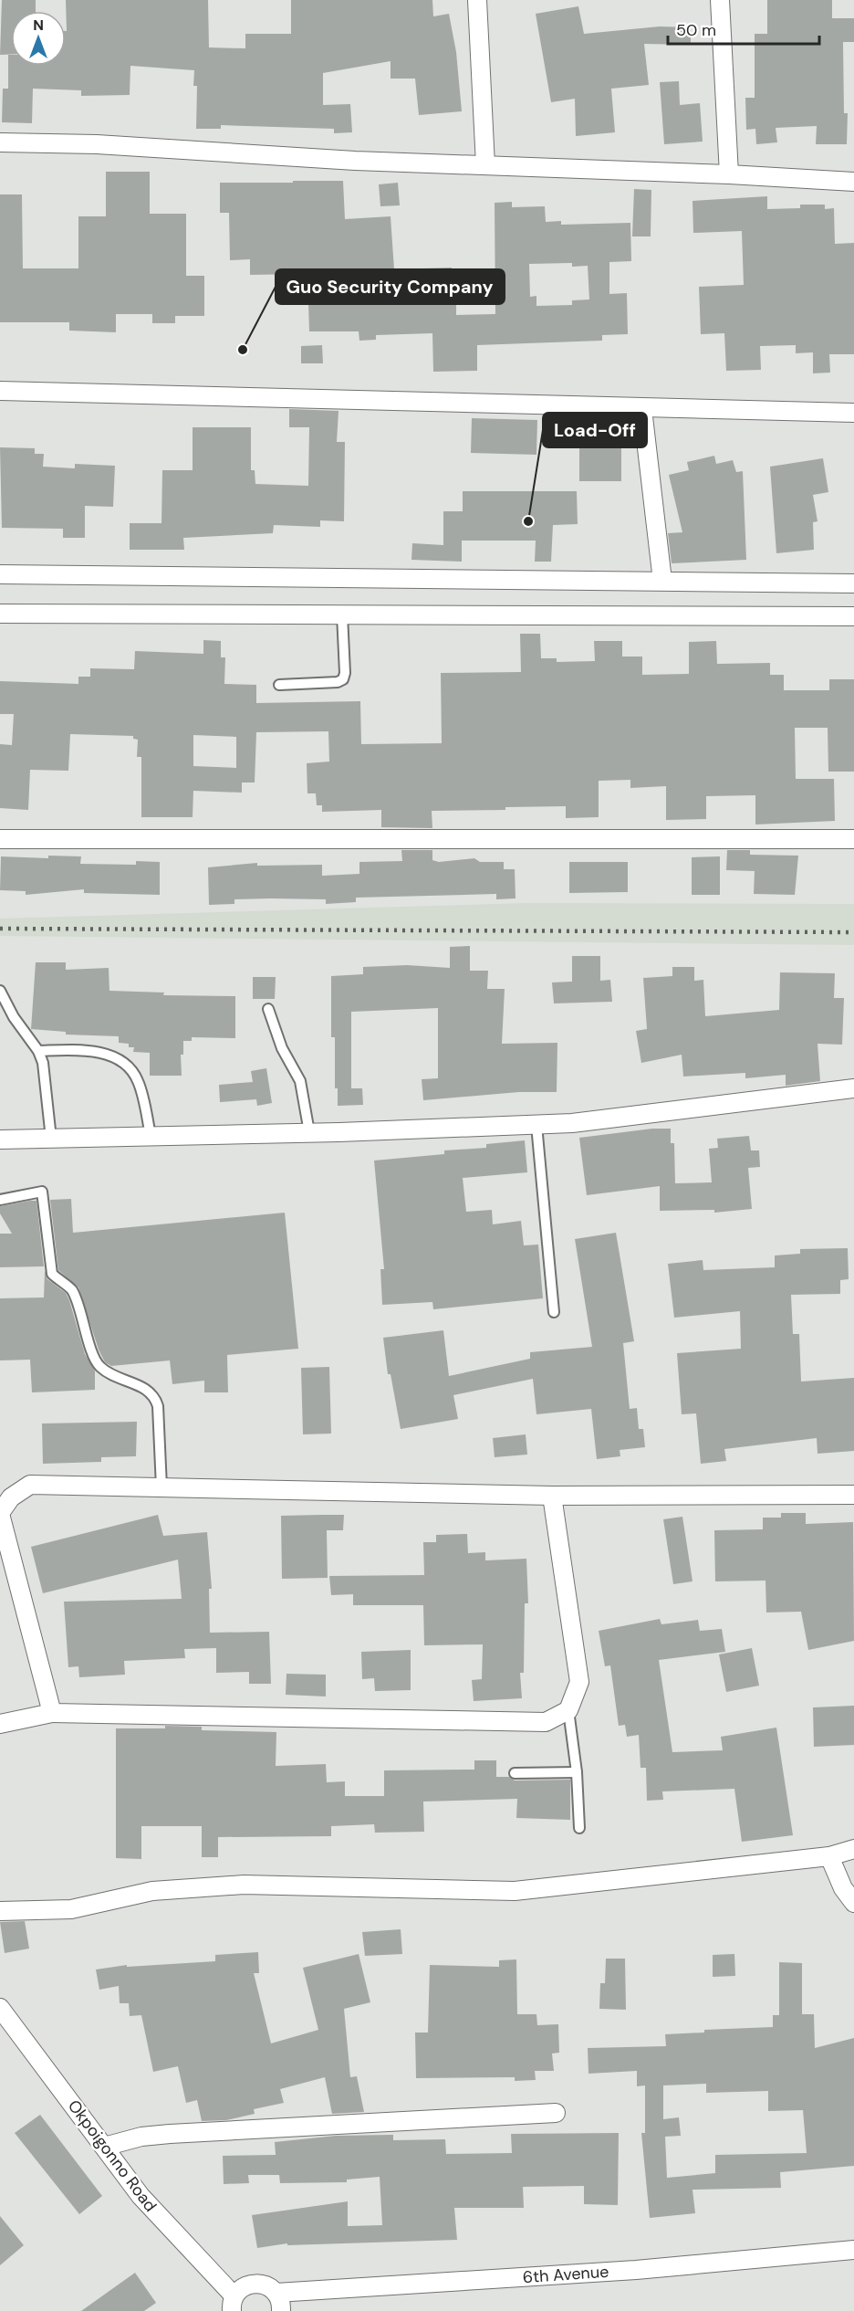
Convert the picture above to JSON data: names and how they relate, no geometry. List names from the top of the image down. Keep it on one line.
{"streets":{"street":["Okpoigonno Road","6th Avenue"]},"crossings":[["Okpoigonno Road","6th Avenue"]],"places":["Guo Security Company","Load-Off"],"scale_bar":"50 m","north":"top"}
